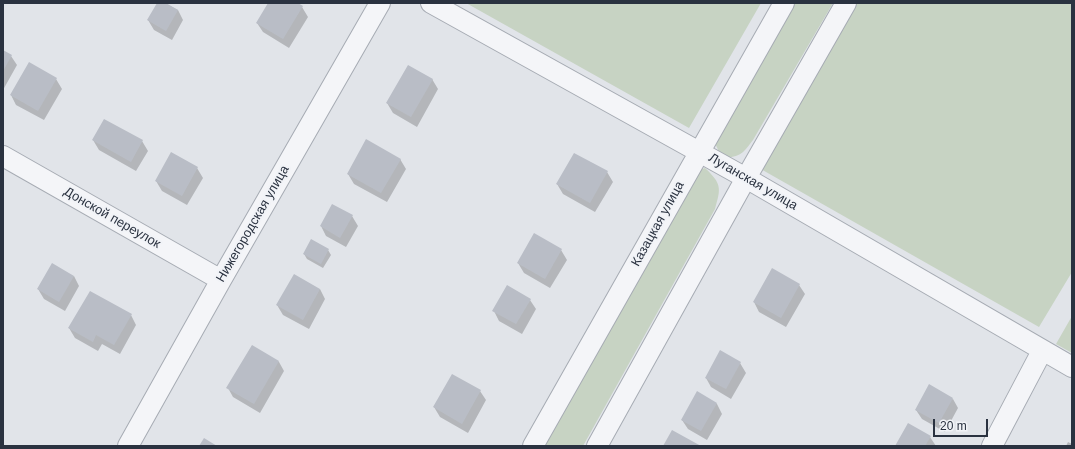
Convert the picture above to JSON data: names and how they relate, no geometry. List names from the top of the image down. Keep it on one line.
{"streets":{"street":["Луганская улица","Донской переулок","Нижегородская улица","Казацкая улица"]},"crossings":[["Луганская улица","Казацкая улица"],["Донской переулок","Нижегородская улица"]],"scale_bar":"20 m"}
